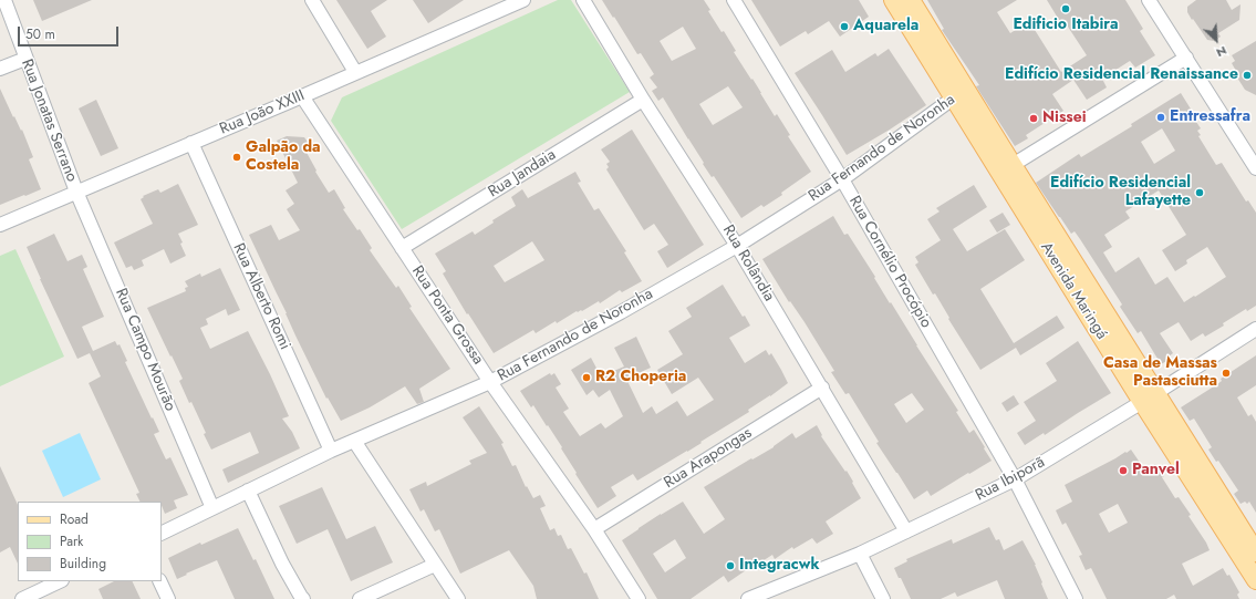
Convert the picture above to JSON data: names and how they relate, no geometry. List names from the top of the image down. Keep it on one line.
{"streets":{"main road":["Avenida Maringá"],"street":["Rua João XXIII","Rua Jonatas Serrano","Rua Fernando de Noronha","Rua Jandaia","Rua Cornélio Procópio","Rua Rolândia","Rua Alberto Romi","Rua Ponta Grossa","Rua Campo Mourão","Rua Arapongas","Rua Ibiporã"]},"crossings":[["Rua João XXIII","Rua Jonatas Serrano"],["Rua João XXIII","Rua Alberto Romi"],["Rua João XXIII","Rua Ponta Grossa"],["Rua João XXIII","Rua Campo Mourão"],["Rua Jonatas Serrano","Rua Campo Mourão"],["Rua Fernando de Noronha","Rua Cornélio Procópio"],["Rua Fernando de Noronha","Rua Rolândia"],["Rua Fernando de Noronha","Avenida Maringá"],["Rua Fernando de Noronha","Rua Alberto Romi"],["Rua Fernando de Noronha","Rua Ponta Grossa"],["Rua Fernando de Noronha","Rua Campo Mourão"],["Rua Jandaia","Rua Rolândia"],["Rua Jandaia","Rua Ponta Grossa"],["Rua Cornélio Procópio","Rua Ibiporã"],["Rua Rolândia","Rua Arapongas"],["Rua Rolândia","Rua Ibiporã"],["Avenida Maringá","Rua Ibiporã"],["Rua Ponta Grossa","Rua Arapongas"]],"places":["Edificio Itabira","Aquarela","Edifício Residencial Renaissance","Entressafra","Nissei","Galpão da Costela","Edifício Residencial Lafayette","Casa de Massas Pastasciutta","R2 Choperia","Panvel","Integracwk"],"legend":["Road","Park","Building"],"scale_bar":"50 m","north":"bottom right"}
